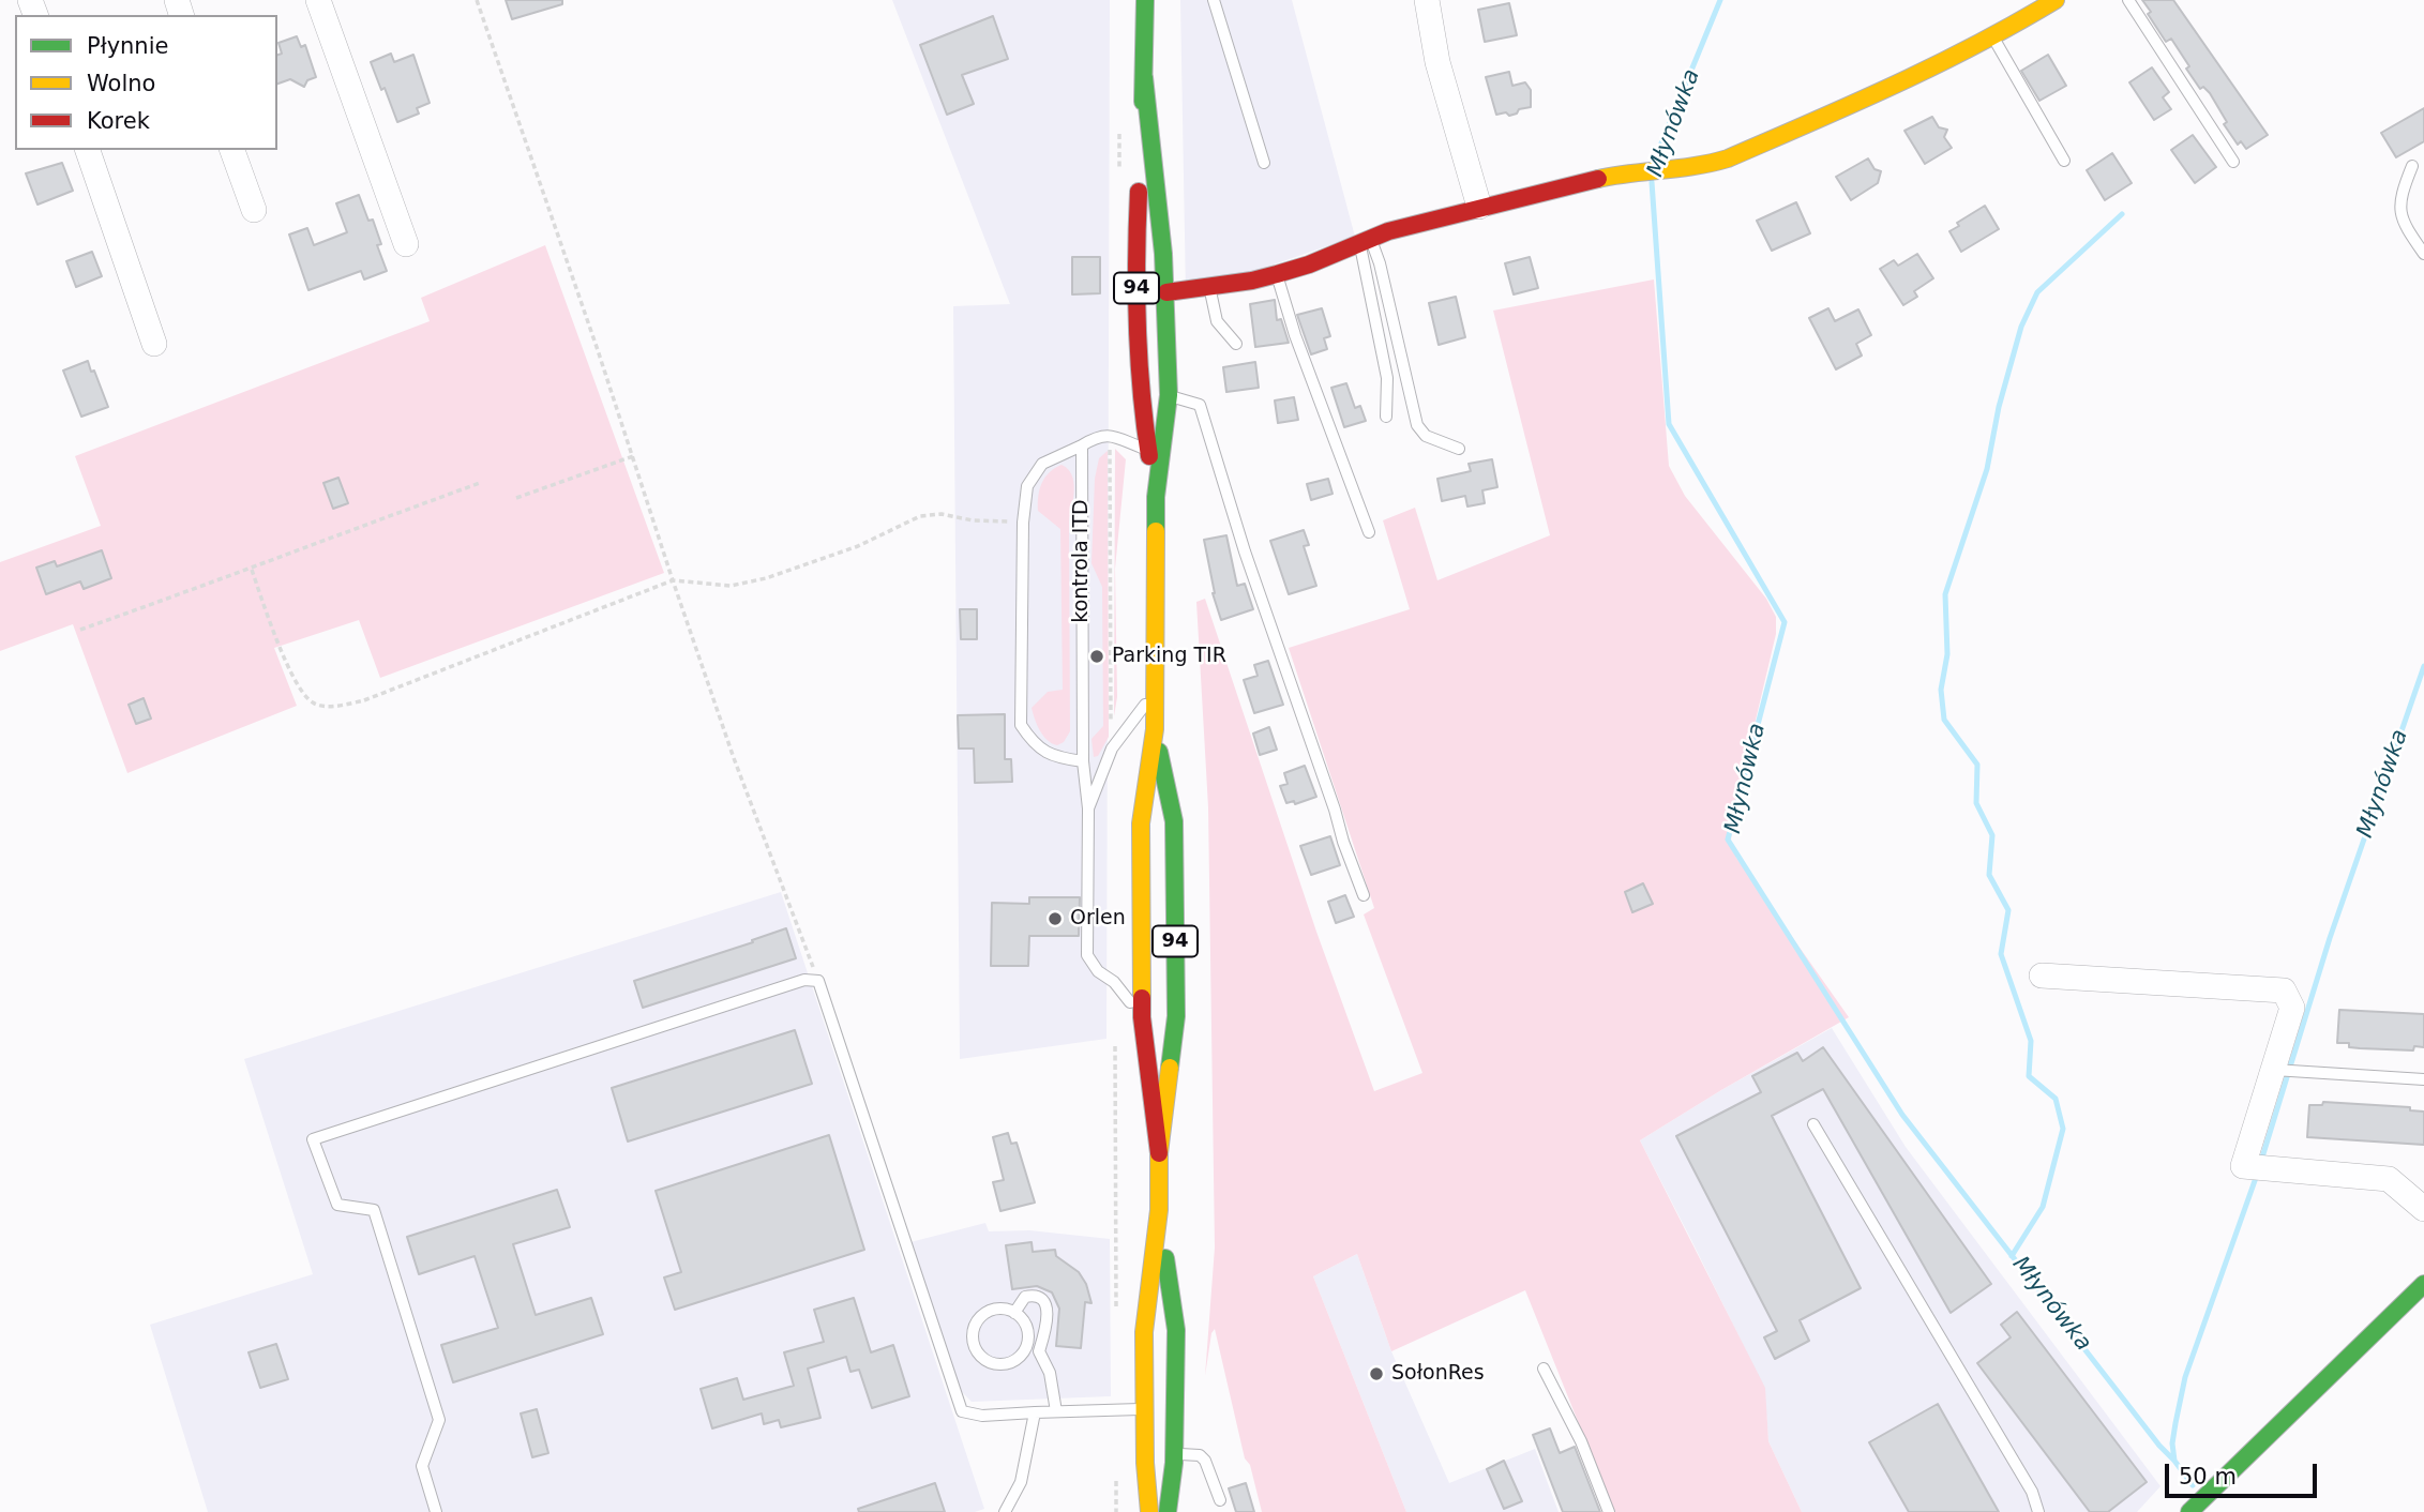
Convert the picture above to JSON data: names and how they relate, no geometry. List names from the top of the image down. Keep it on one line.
{"streets":{"main road":["94"],"lane":["kontrola ITD"]},"water":["Młynówka"],"places":["Parking TIR","Orlen","SołonRes"],"legend":["Płynnie","Wolno","Korek"],"scale_bar":"50 m"}
